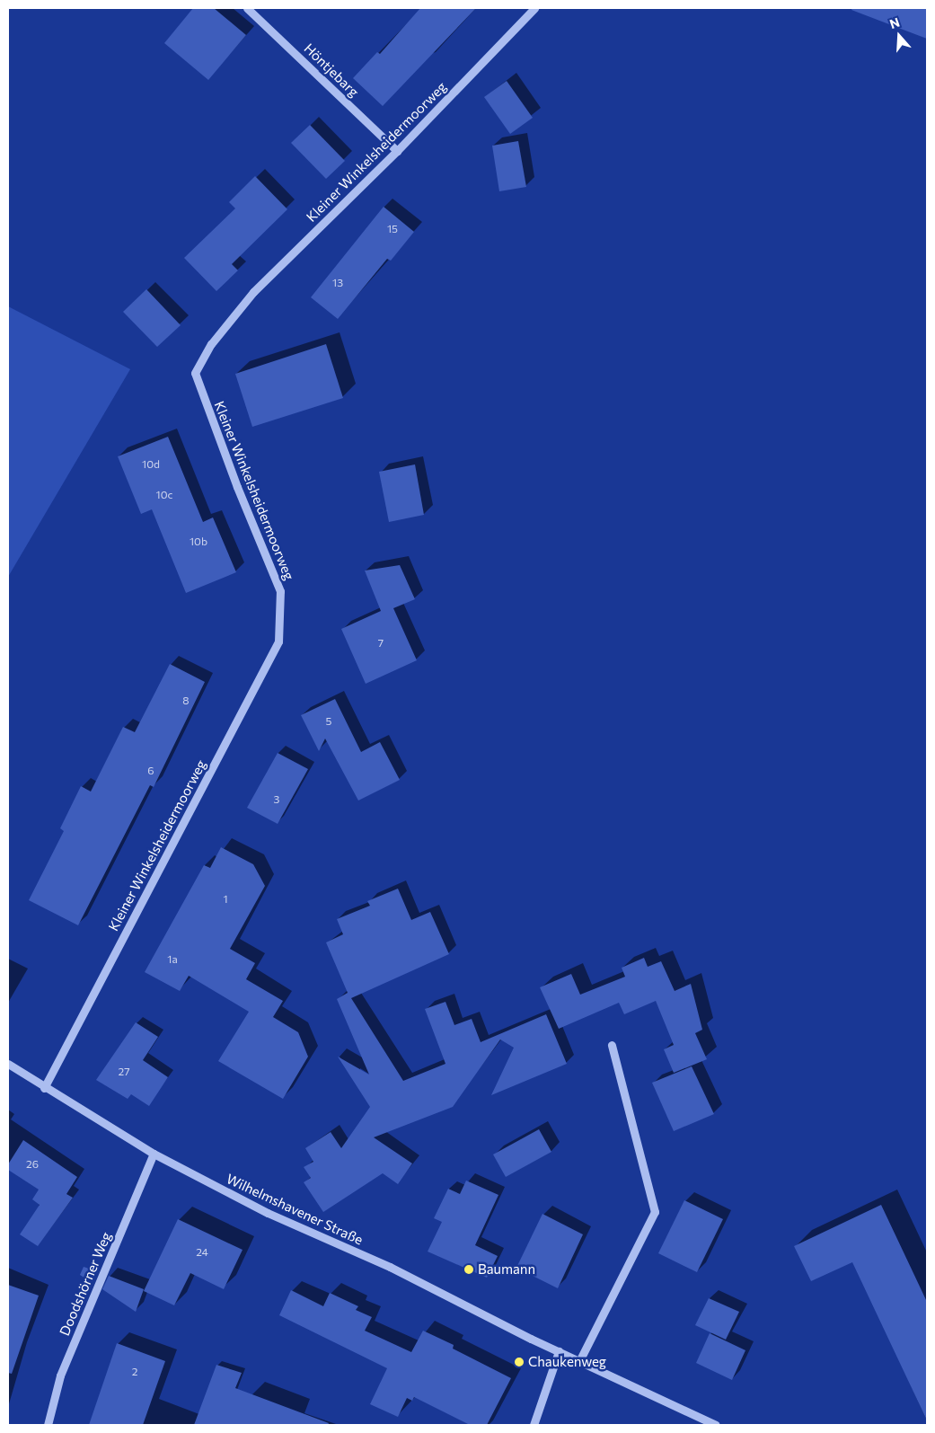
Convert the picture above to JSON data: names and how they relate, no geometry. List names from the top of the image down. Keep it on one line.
{"streets":{"street":["Höntjebarg","Kleiner Winkelsheidermoorweg","Wilhelmshavener Straße","Doodshörner Weg"]},"crossings":[["Höntjebarg","Kleiner Winkelsheidermoorweg"],["Kleiner Winkelsheidermoorweg","Wilhelmshavener Straße"],["Wilhelmshavener Straße","Doodshörner Weg"]],"places":["Baumann","Chaukenweg"],"house_numbers":["15","13","10d","10c","10b","7","8","5","6","3","1","1a","27","26","24","2"],"north":"top"}
